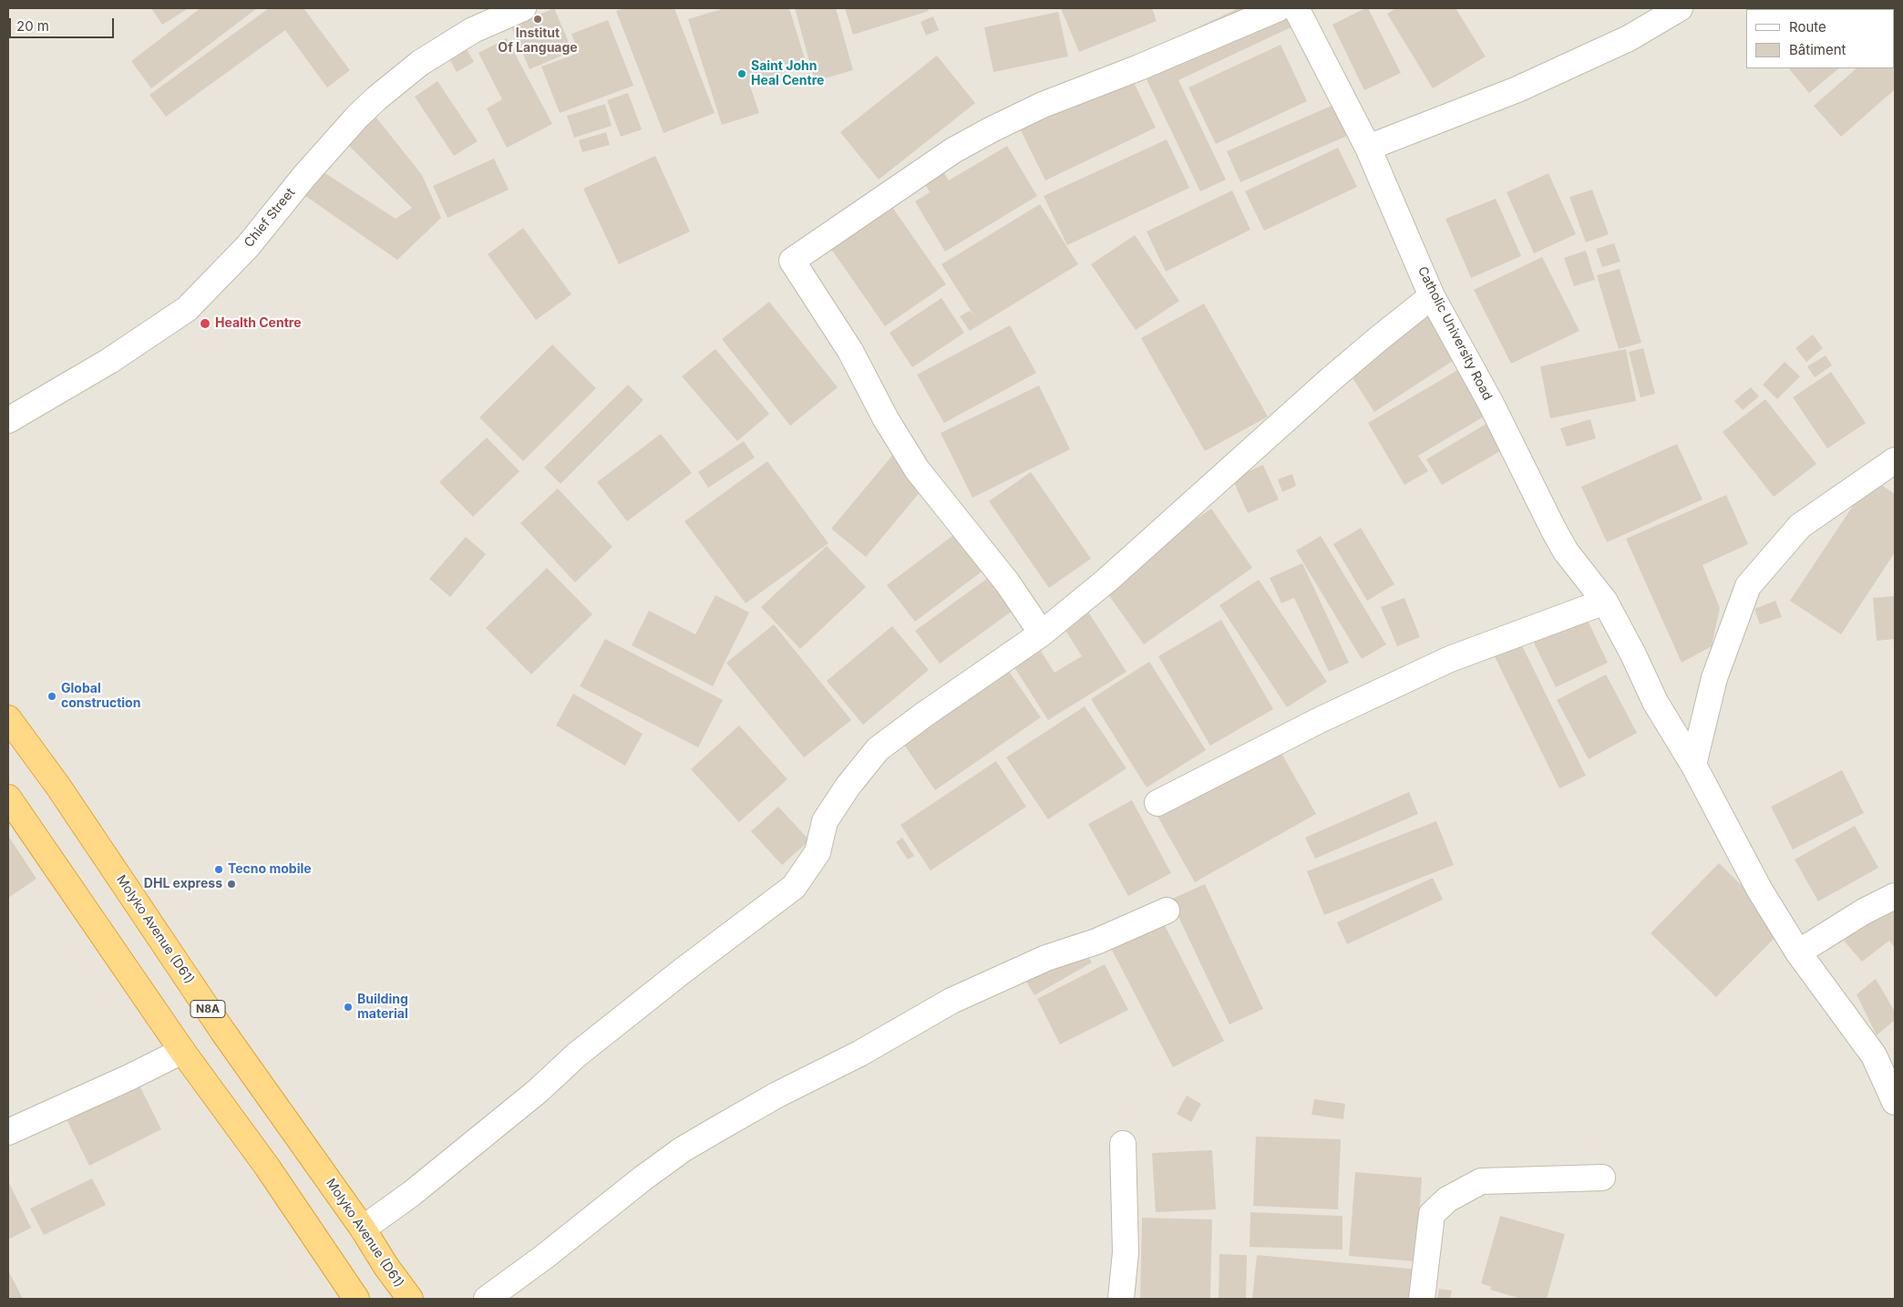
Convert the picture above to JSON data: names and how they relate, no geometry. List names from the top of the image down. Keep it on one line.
{"streets":{"highway":["Molyko Avenue (D61)","N8A"],"street":["Chief Street","Catholic University Road"]},"places":["Institut Of Language","Saint John Heal Centre","Health Centre","Global construction","Tecno mobile","DHL express","Building material"],"legend":["Route","Bâtiment"],"scale_bar":"20 m"}
